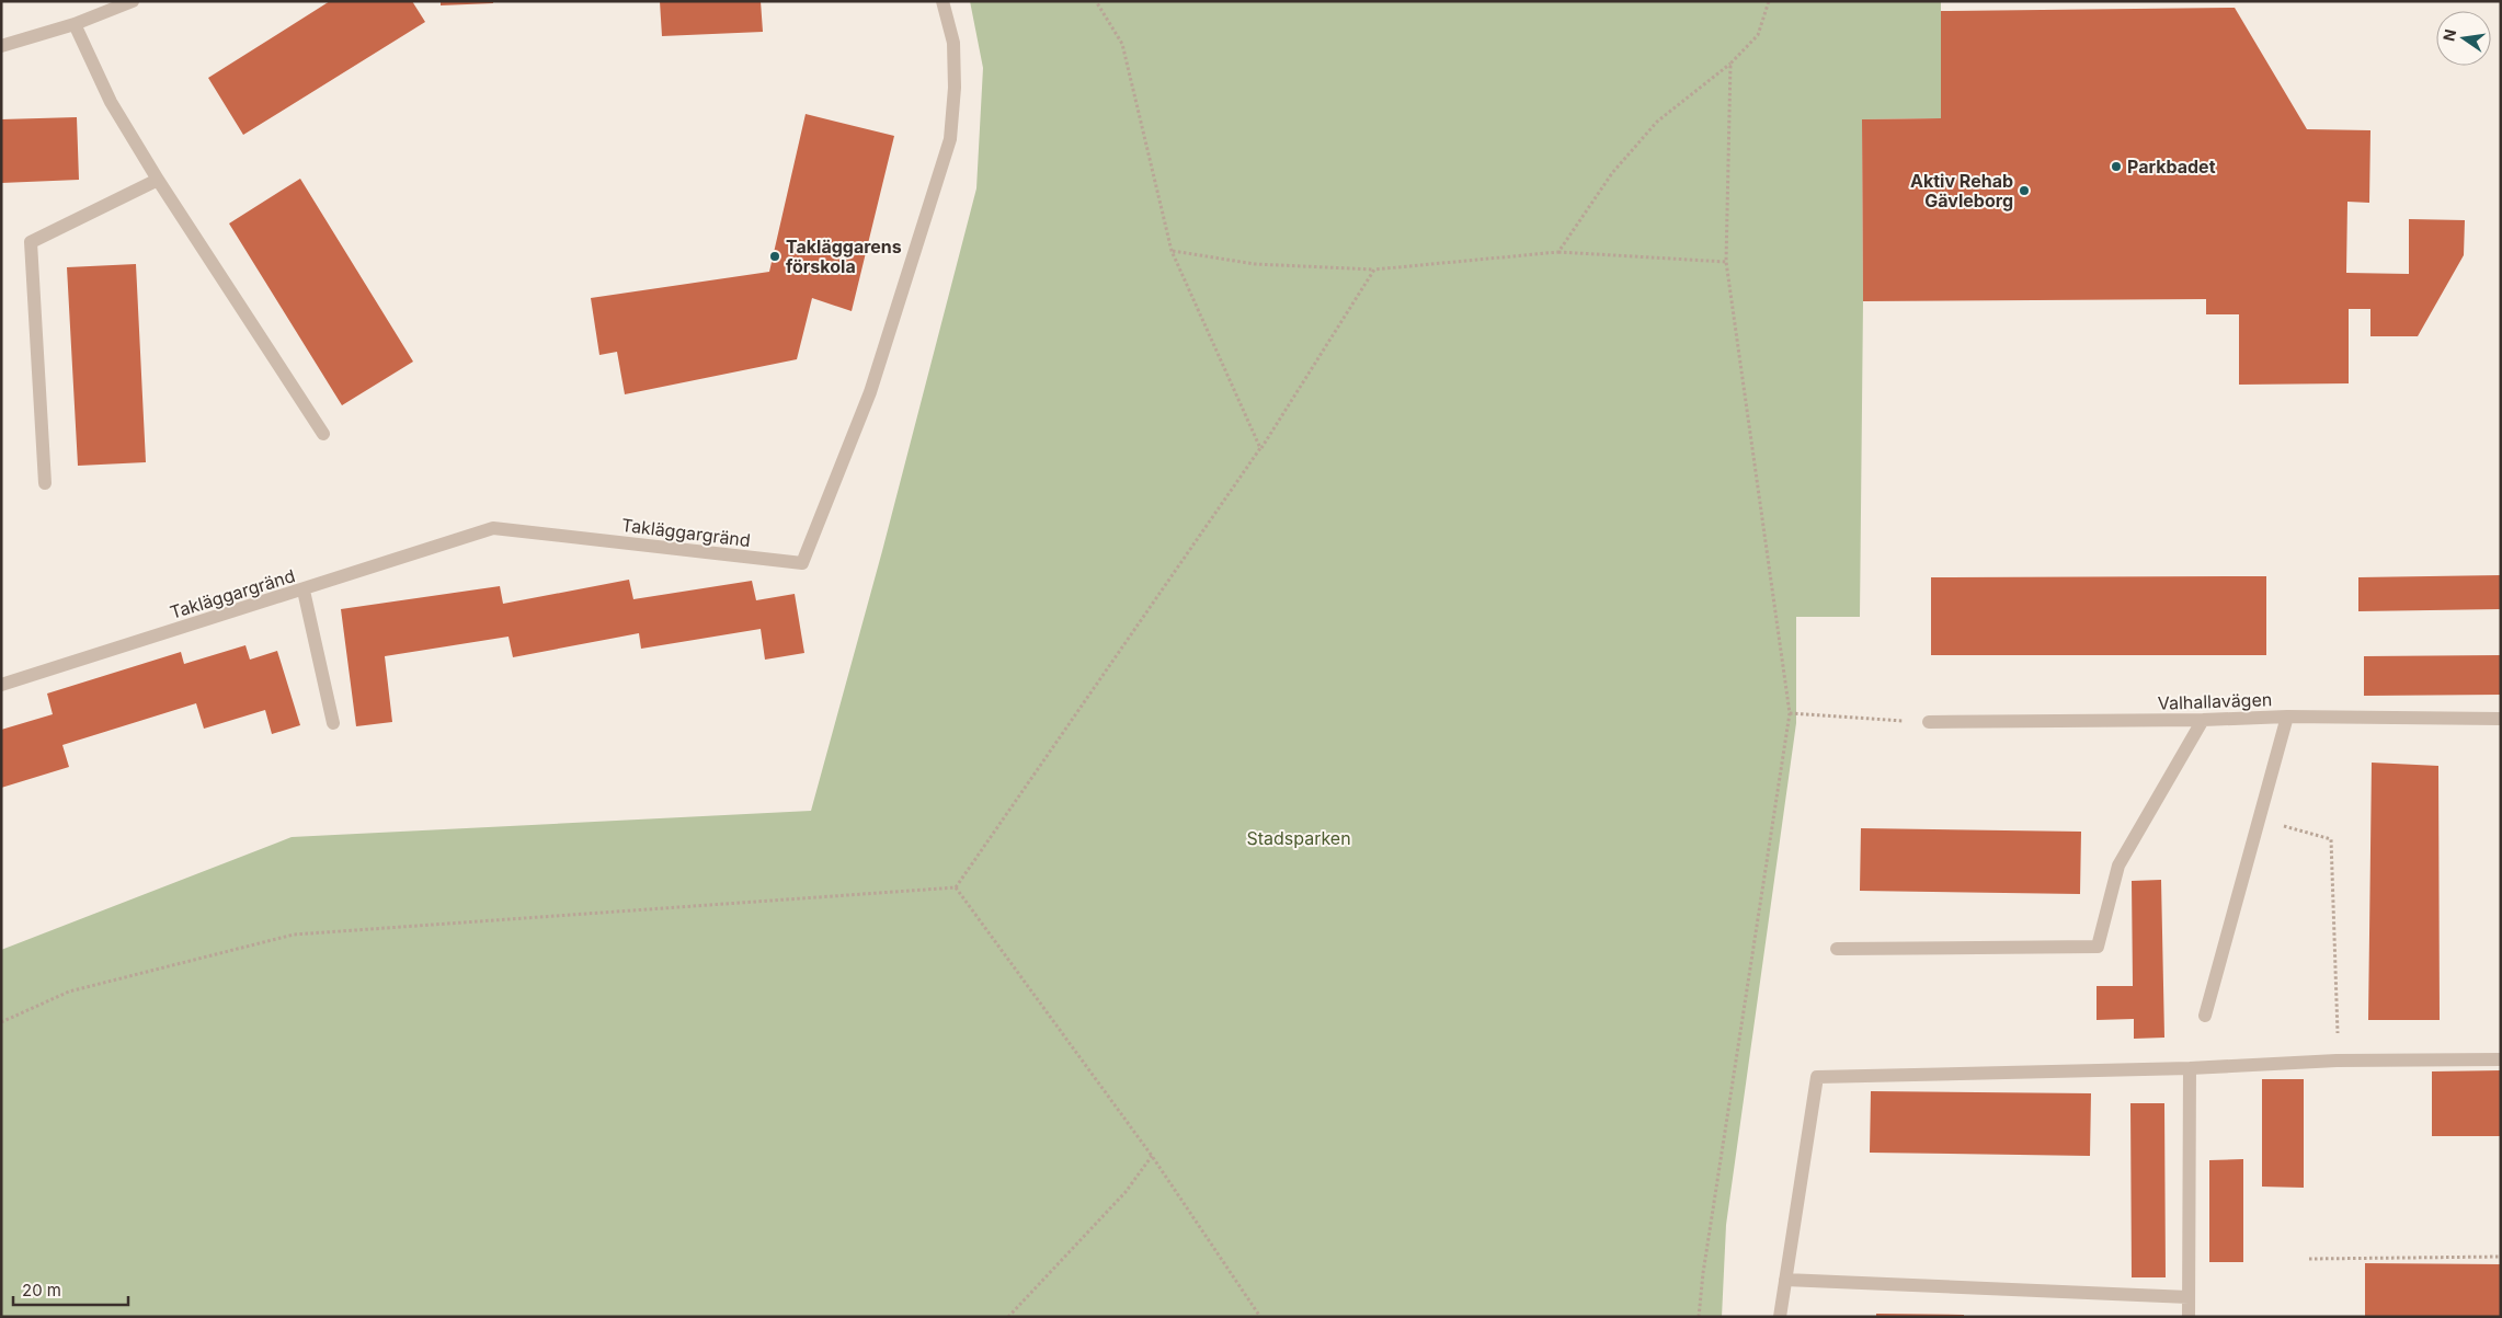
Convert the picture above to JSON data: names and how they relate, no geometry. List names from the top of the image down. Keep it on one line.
{"streets":{"street":["Takläggargränd","Valhallavägen"]},"parks":["Stadsparken"],"places":["Parkbadet","Aktiv Rehab Gävleborg","Takläggarens förskola"],"scale_bar":"20 m","north":"left"}
